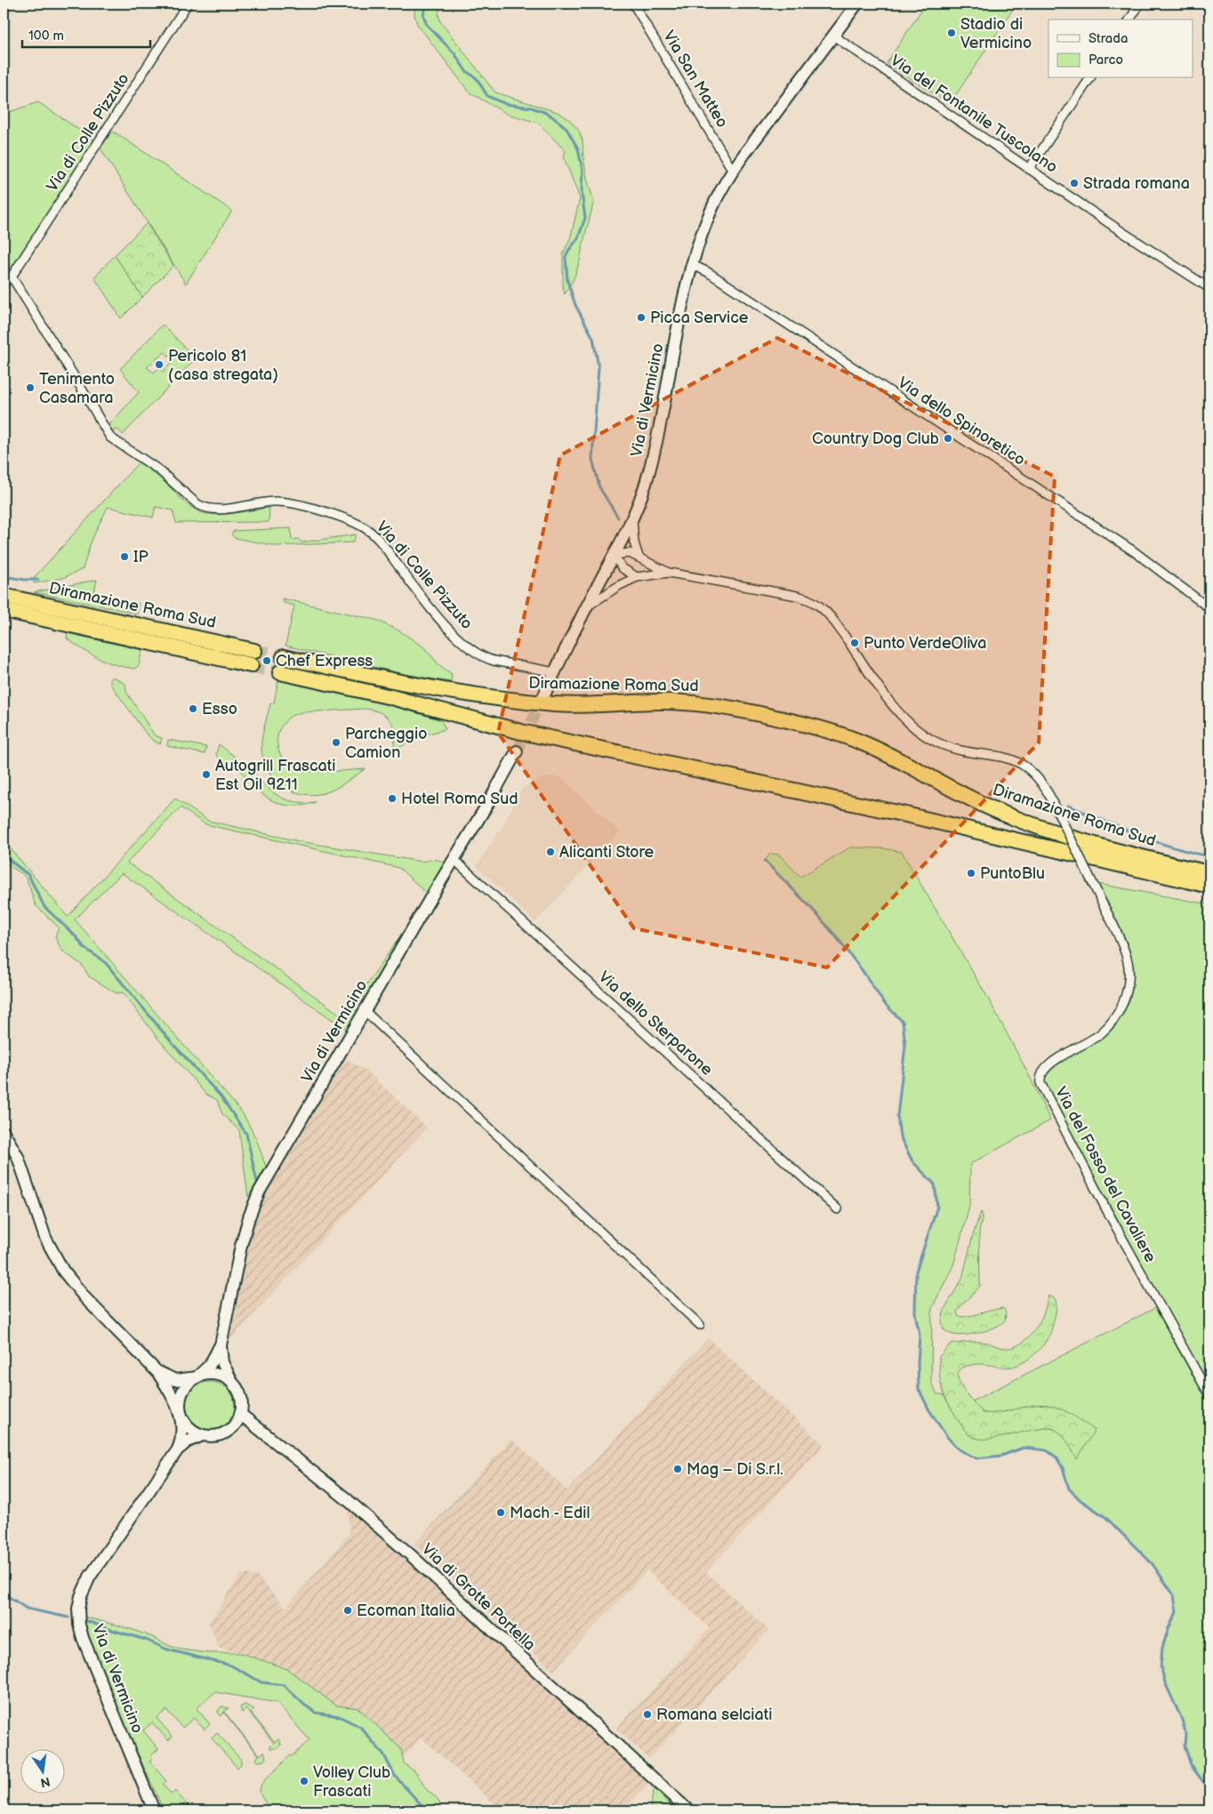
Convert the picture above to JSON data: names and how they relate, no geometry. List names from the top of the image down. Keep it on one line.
{"streets":{"highway":["Diramazione Roma Sud"],"main road":["Via di Vermicino","Via di Grotte Portella"],"street":["Via San Matteo","Via del Fontanile Tuscolano","Via di Colle Pizzuto","Via dello Spinoretico","Via dello Sterparone","Via del Fosso del Cavaliere"]},"crossings":[["Via San Matteo","Via di Vermicino"],["Via del Fontanile Tuscolano","Via di Vermicino"],["Via di Colle Pizzuto","Via di Vermicino"],["Via di Vermicino","Via dello Spinoretico"],["Via di Vermicino","Via dello Sterparone"],["Via di Vermicino","Via di Grotte Portella"]],"places":["Stadio di Vermicino","Strada romana","Picca Service","Pericolo 81 (casa stregata)","Tenimento Casamara","Country Dog Club","IP","Punto VerdeOliva","Chef Express","Esso","Parcheggio Camion","Autogrill Frascati Est Oil 9211","Hotel Roma Sud","Alicanti Store","PuntoBlu","Mag – Di S.r.l.","Mach - Edil","Ecoman Italia","Romana selciati","Volley Club Frascati"],"legend":["Strada","Parco"],"scale_bar":"100 m","north":"bottom"}
